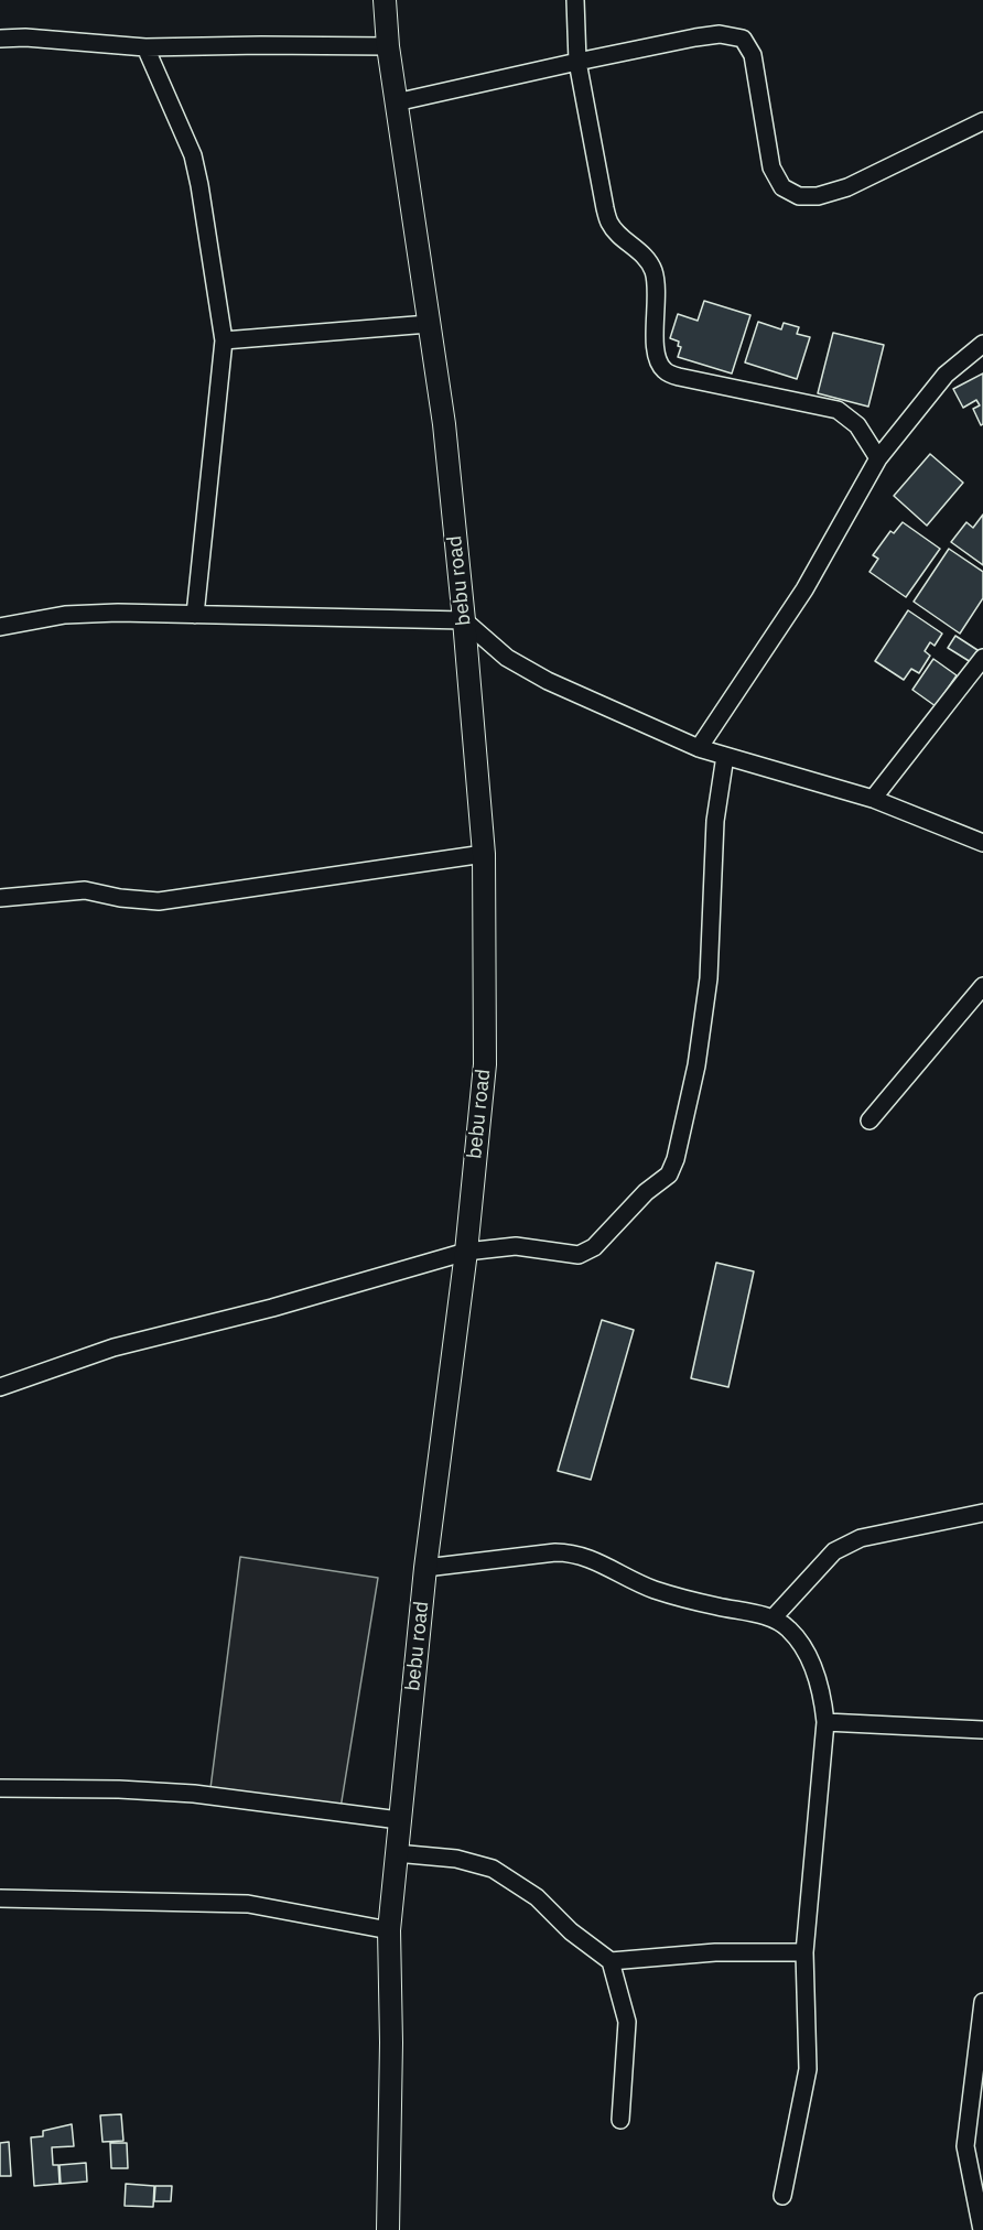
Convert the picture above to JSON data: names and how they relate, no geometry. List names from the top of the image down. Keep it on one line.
{"streets":{"street":["bebu road"]}}
